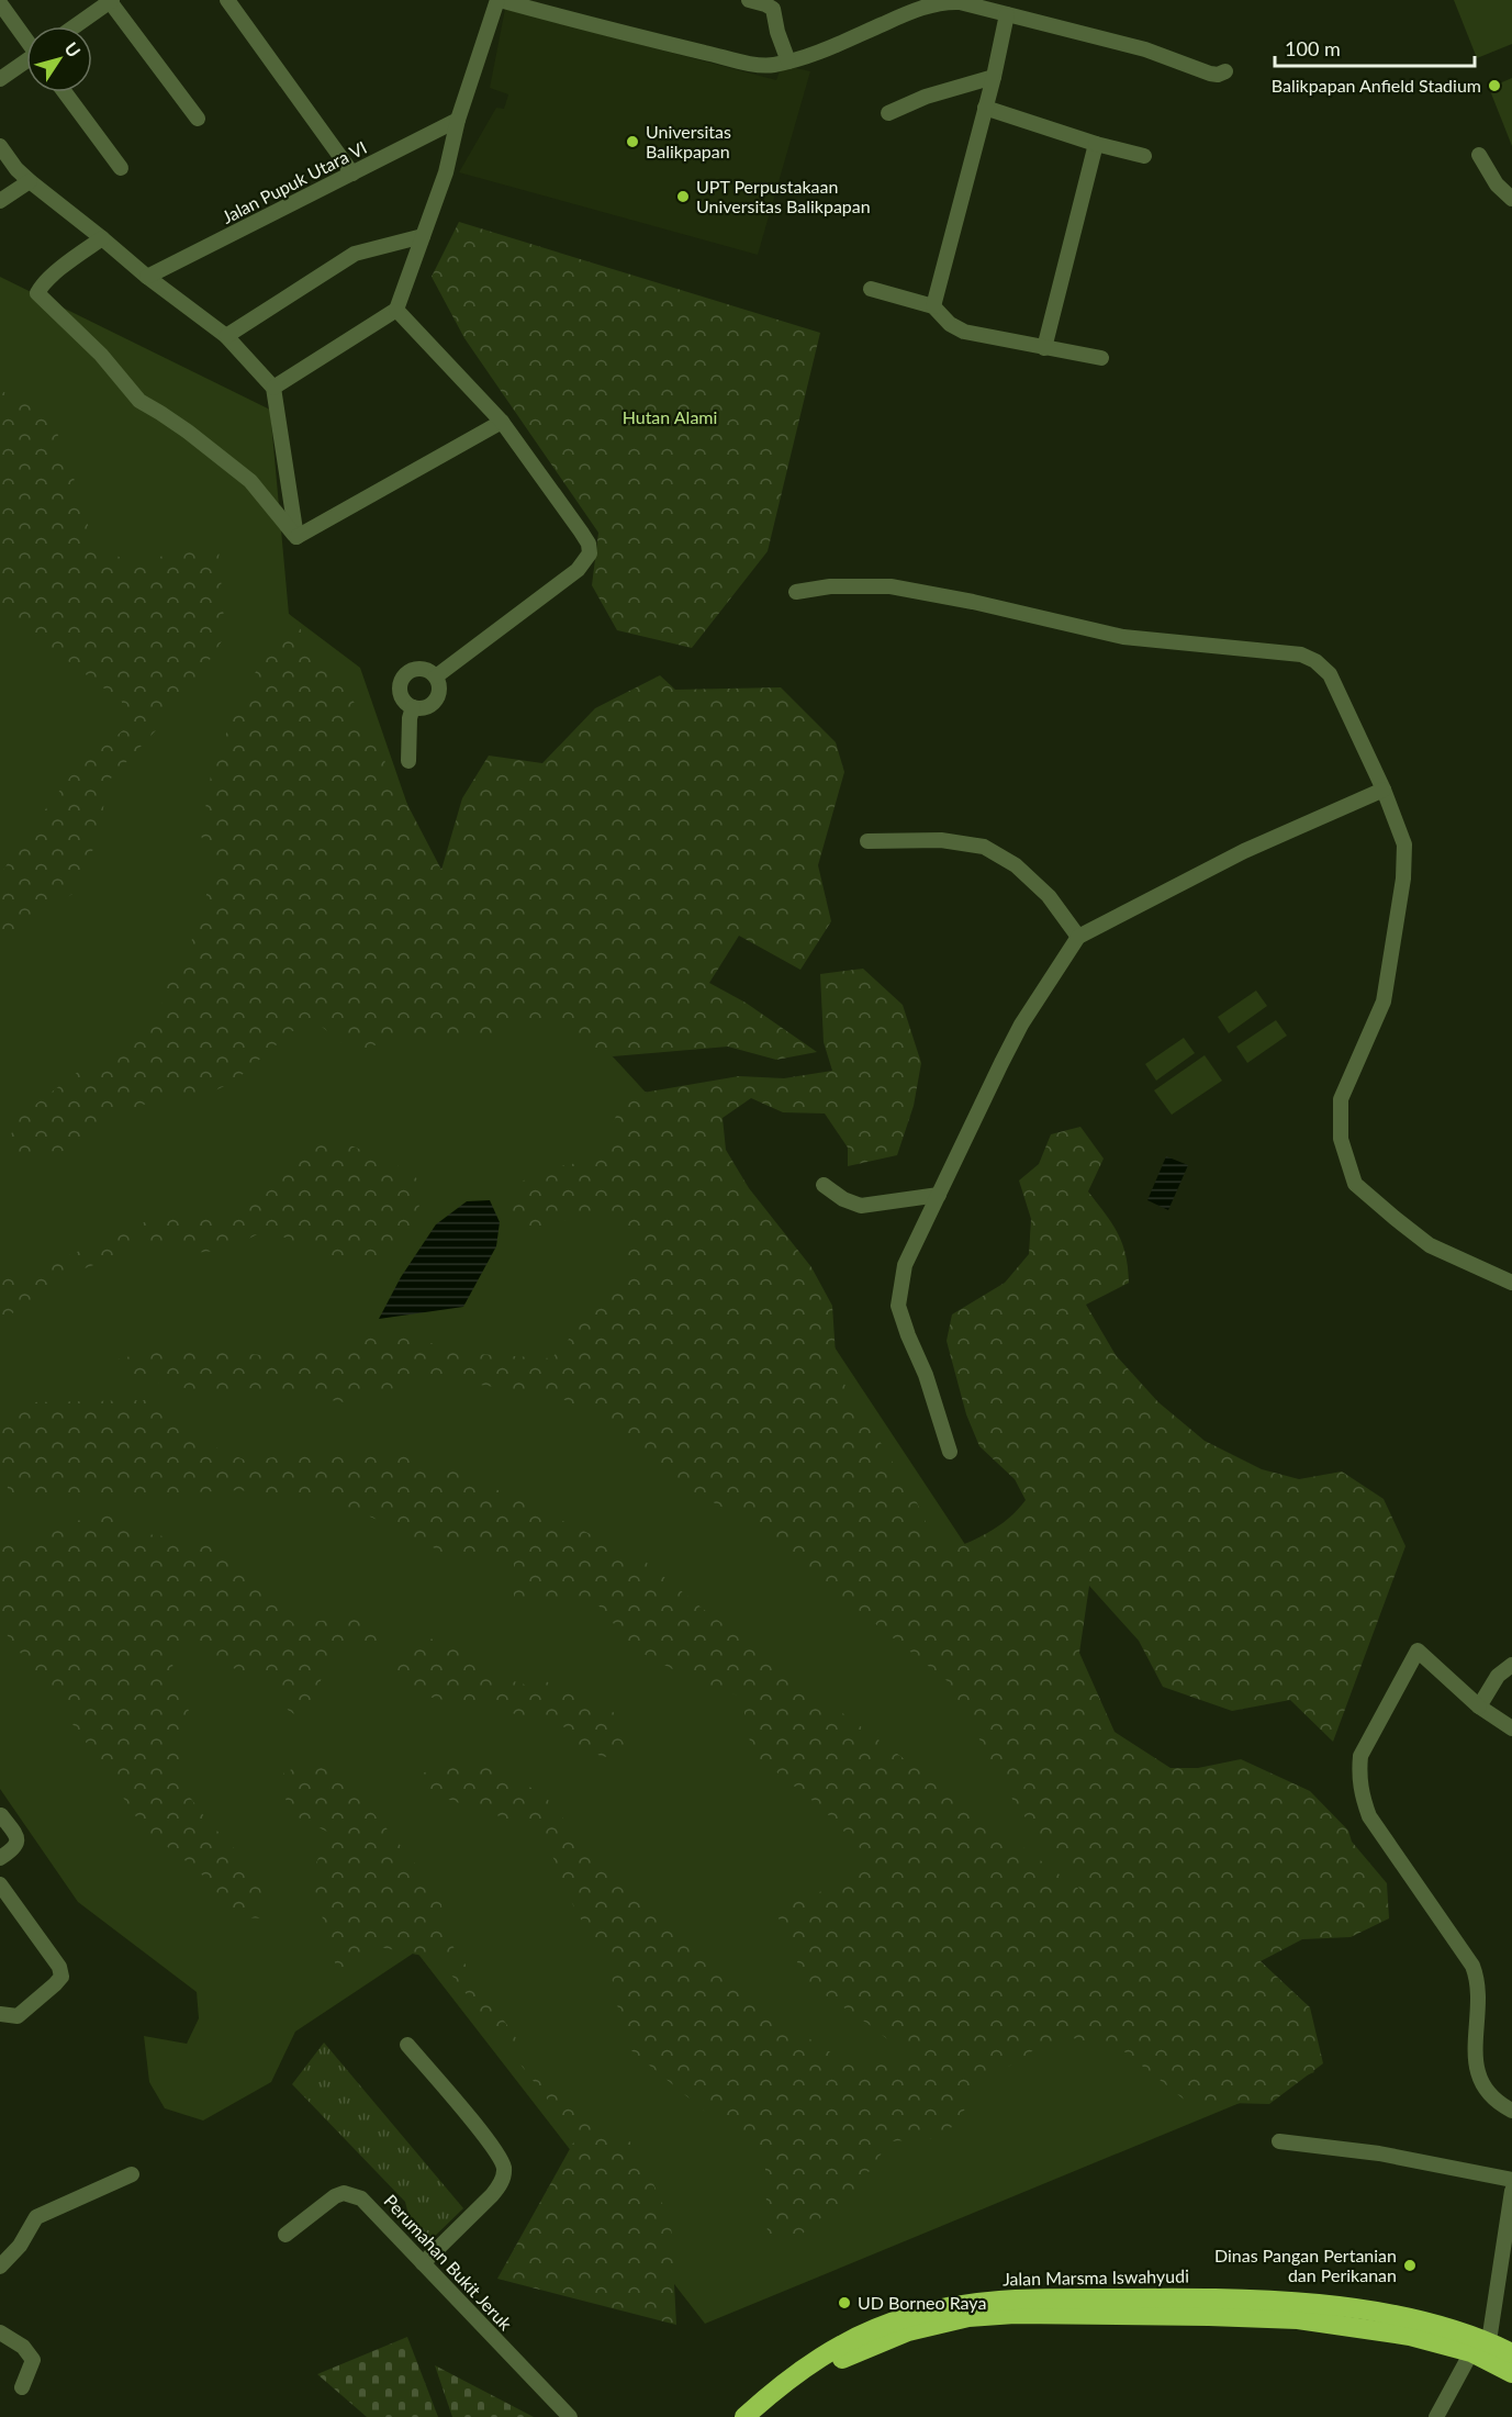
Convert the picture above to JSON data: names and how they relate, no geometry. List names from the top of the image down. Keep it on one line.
{"streets":{"highway":["Jalan Marsma Iswahyudi"],"street":["Jalan Pupuk Utara VI","Perumahan Bukit Jeruk"]},"parks":["Hutan Alami"],"places":["Balikpapan Anfield Stadium","Universitas Balikpapan","UPT Perpustakaan Universitas Balikpapan","Dinas Pangan Pertanian dan Perikanan","UD Borneo Raya"],"scale_bar":"100 m","north":"top right"}
